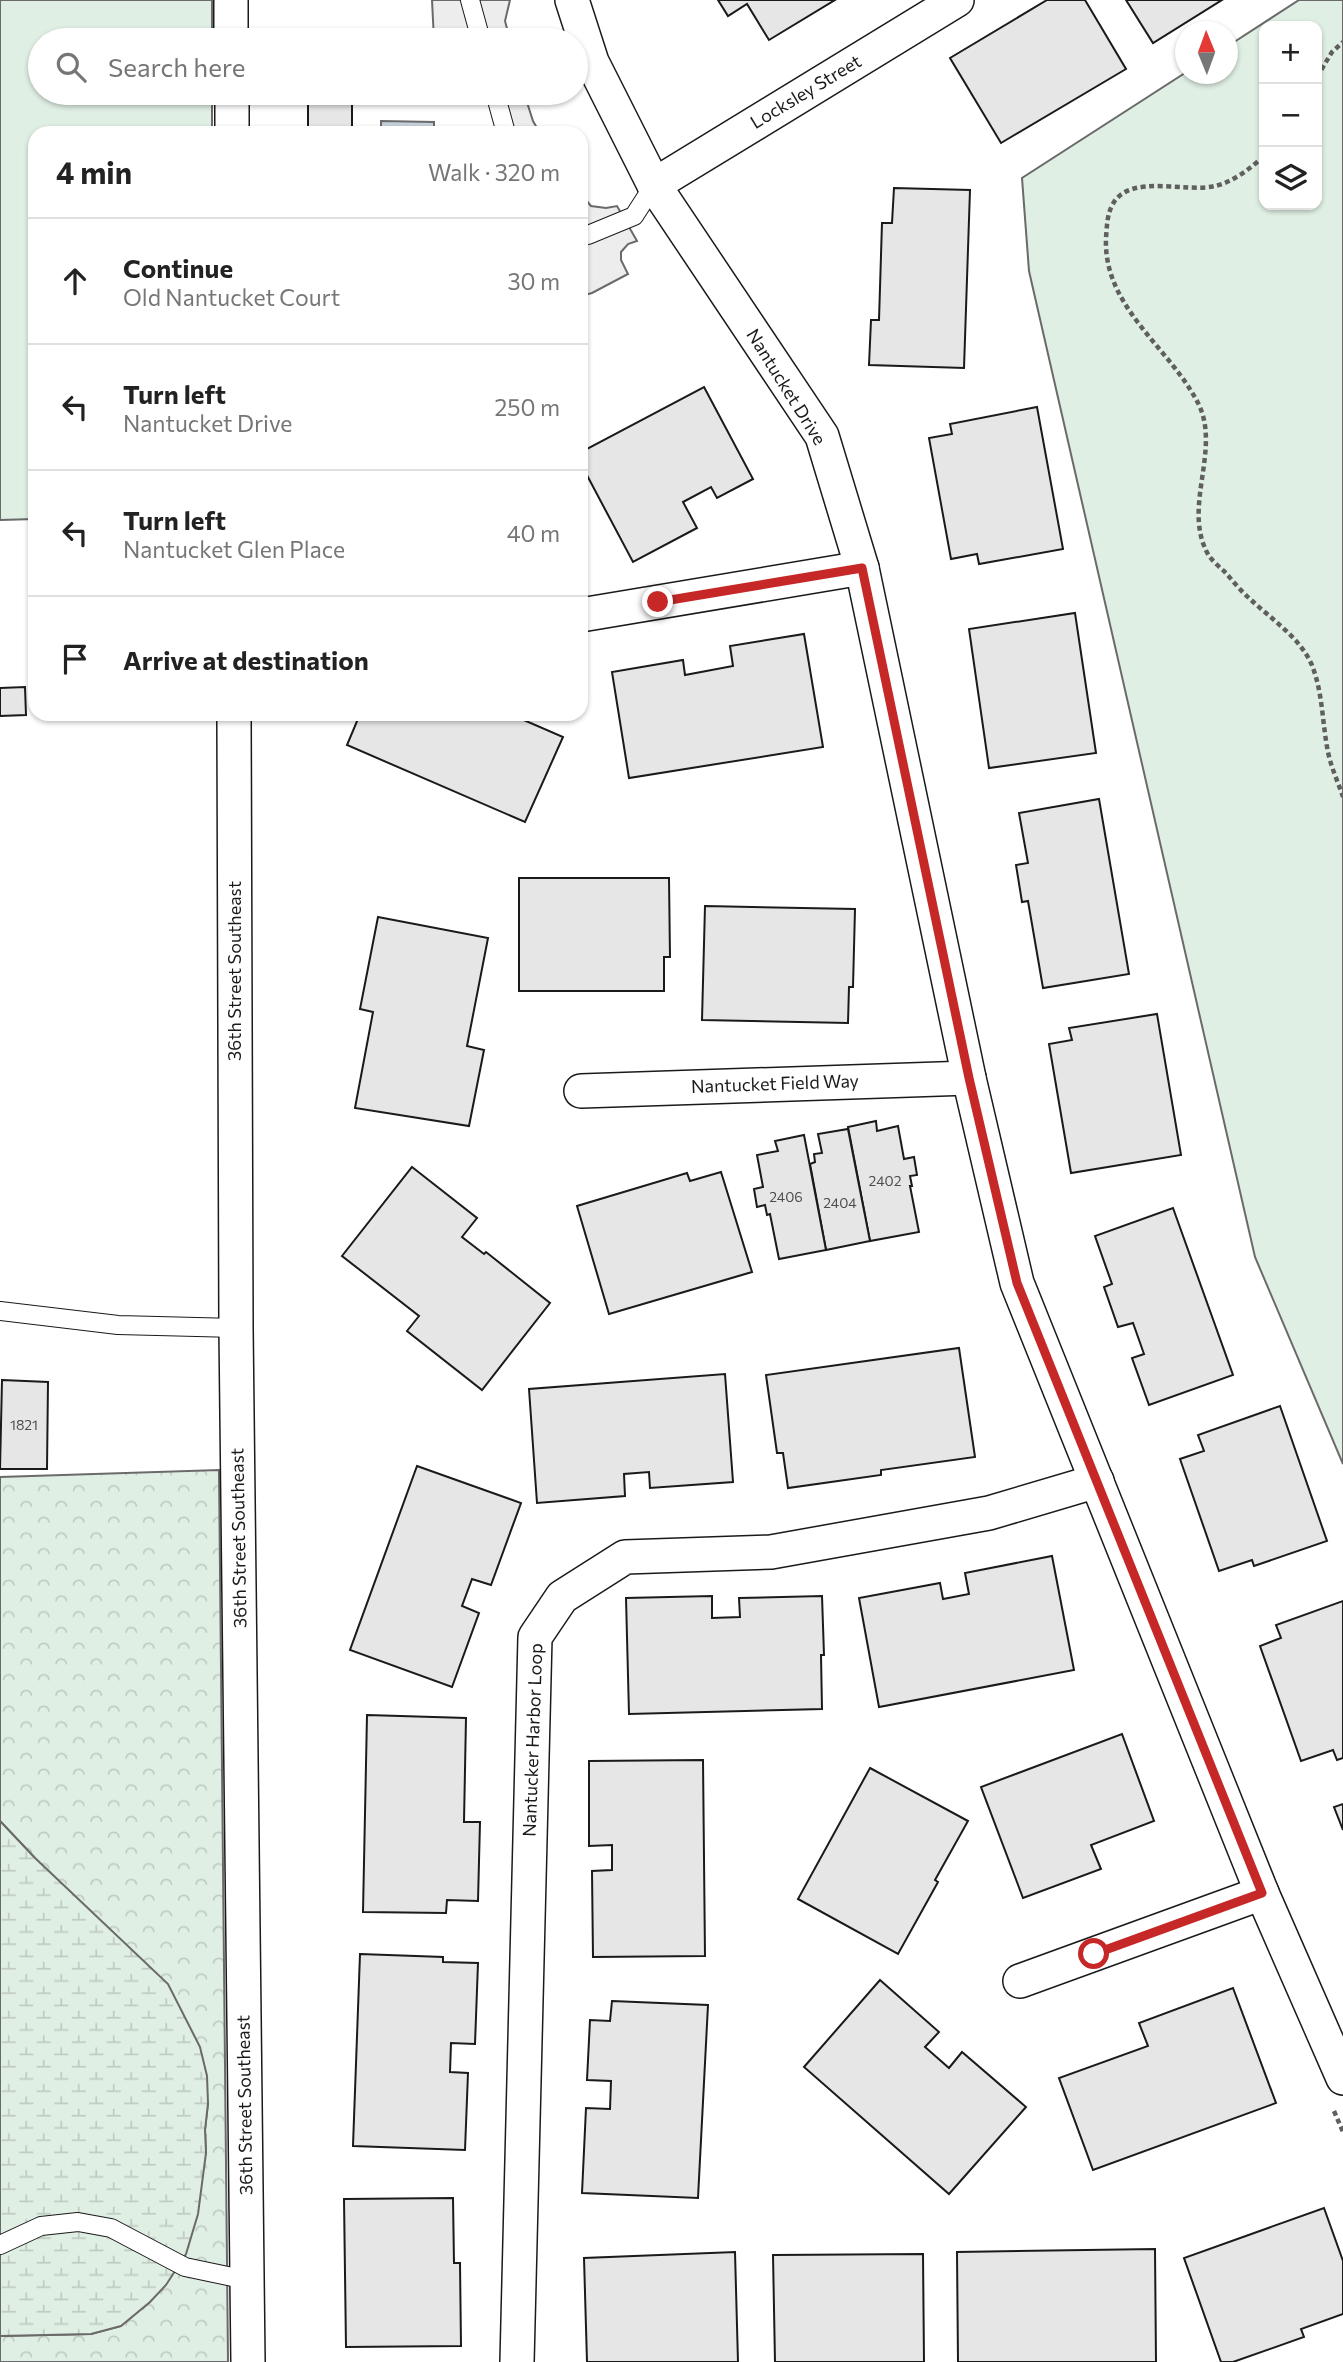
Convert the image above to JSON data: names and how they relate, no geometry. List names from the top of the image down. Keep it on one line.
{"streets":{"street":["Locksley Street","Nantucket Drive","36th Street Southeast","Nantucket Field Way","Nantucker Harbor Loop"]},"crossings":[["Locksley Street","Nantucket Drive"],["Nantucket Drive","Nantucket Field Way"],["Nantucket Drive","Nantucker Harbor Loop"]],"house_numbers":["2402","2406","2404","1821"],"north":"top","page":{"map_buttons":["+","−"],"search":"Search here","heading":["4 min","Walk · 320 m"],"list":[["Continue","Old Nantucket Court","30 m"],["Turn left","Nantucket Drive","250 m"],["Turn left","Nantucket Glen Place","40 m"],"Arrive at destination"]}}
